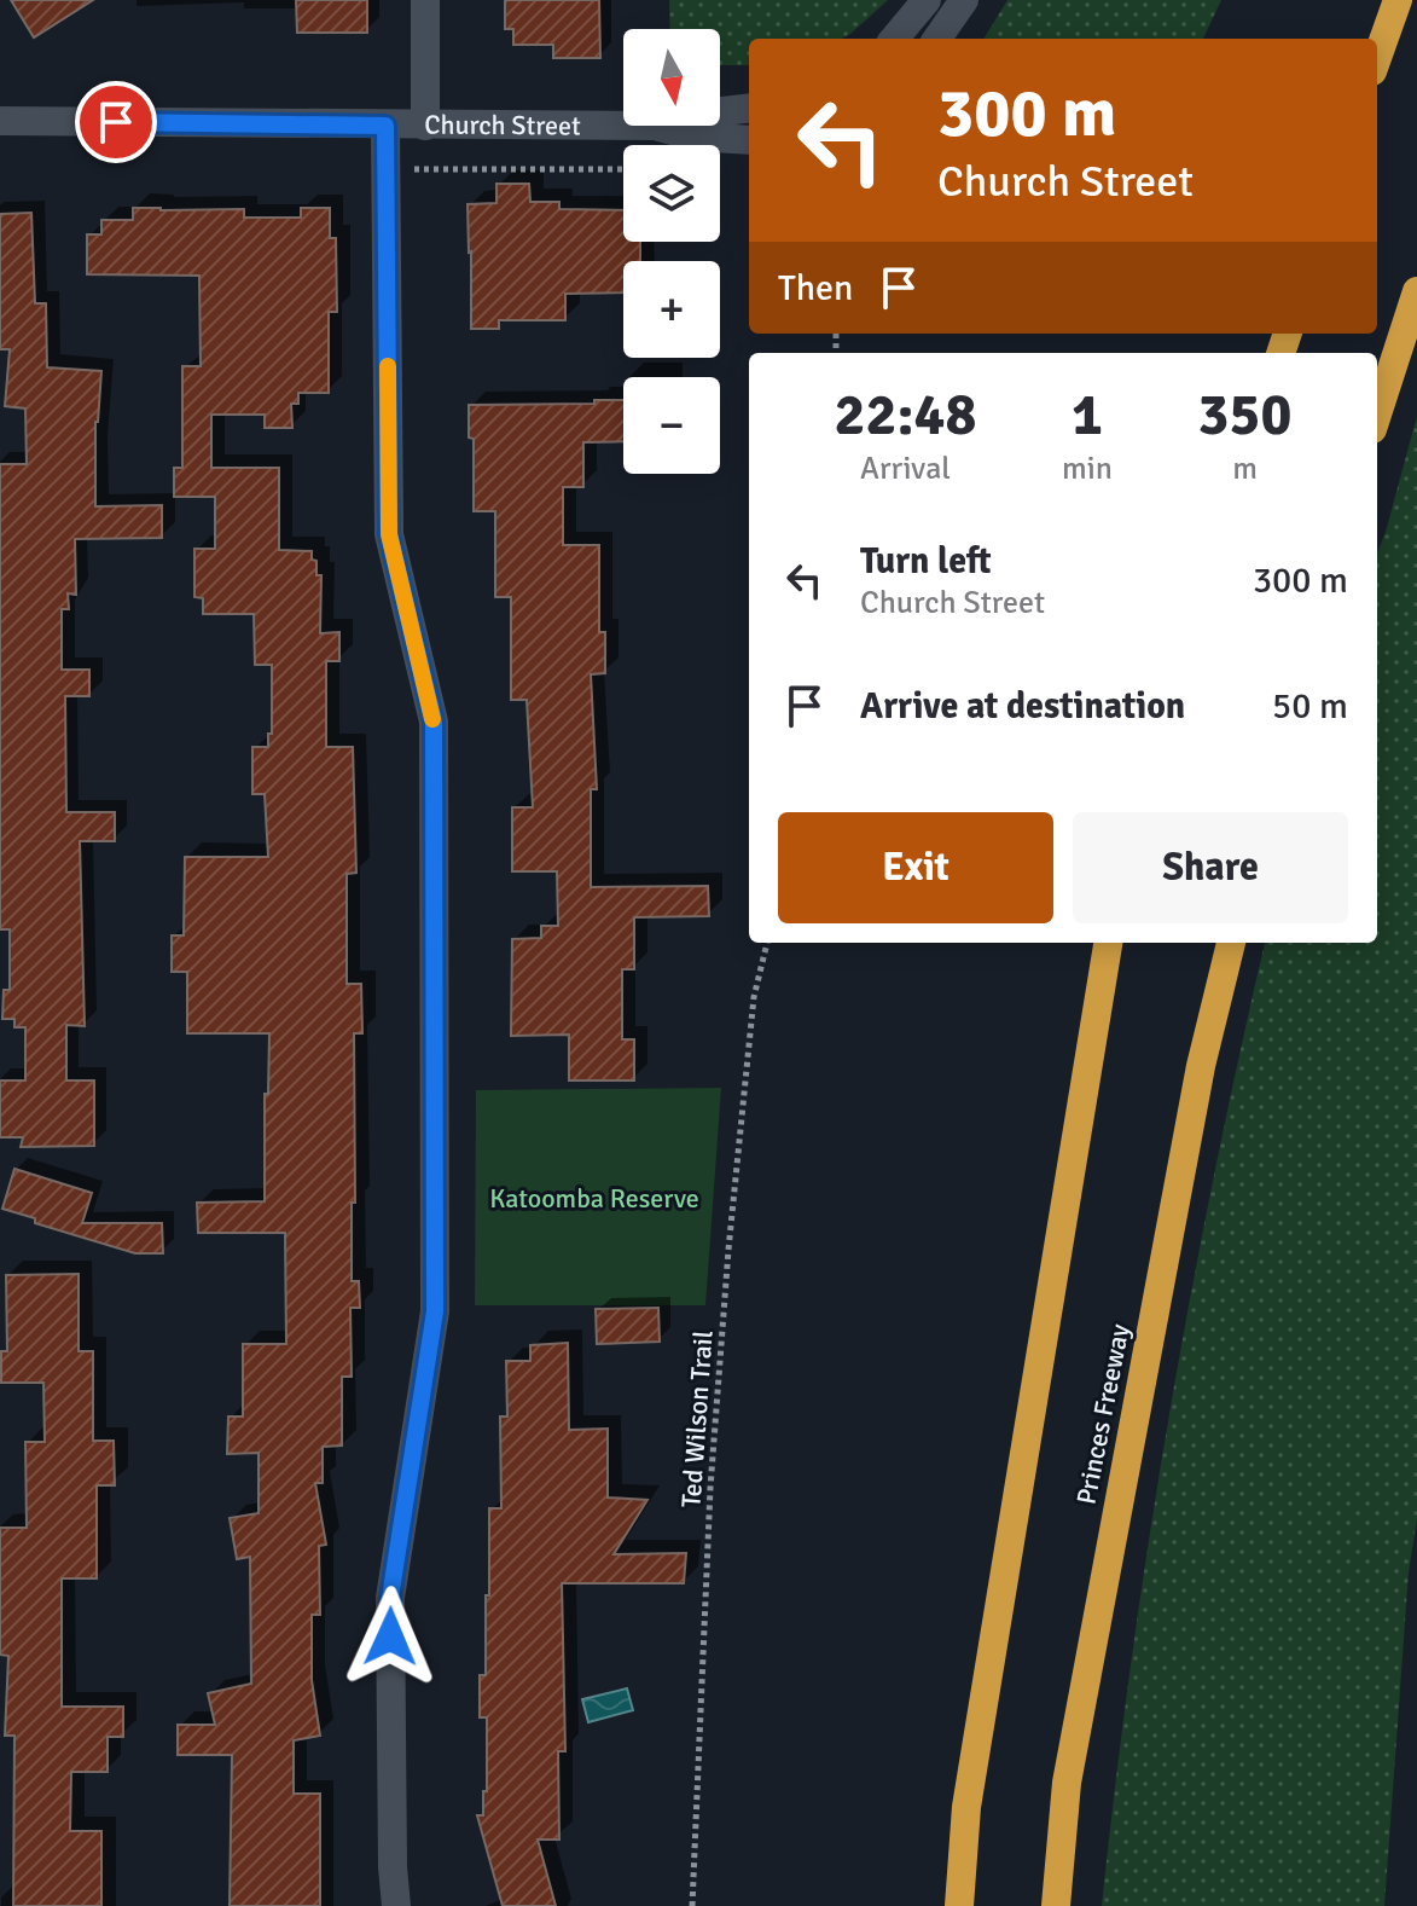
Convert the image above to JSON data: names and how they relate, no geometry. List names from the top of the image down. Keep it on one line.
{"streets":{"highway":["Princes Freeway"],"street":["Church Street"],"path":["Ted Wilson Trail"]},"parks":["Katoomba Reserve"],"north":"bottom","page":{"map_buttons":["+","−"],"turn":["300 m","Church Street"],"then":"Then","eta":["22:48","Arrival","1","min","350","m"],"list":[{"name":"Turn left","note":"Church Street","value":"300 m"},{"name":"Arrive at destination","value":"50 m"}],"buttons":["Exit","Share"]}}
